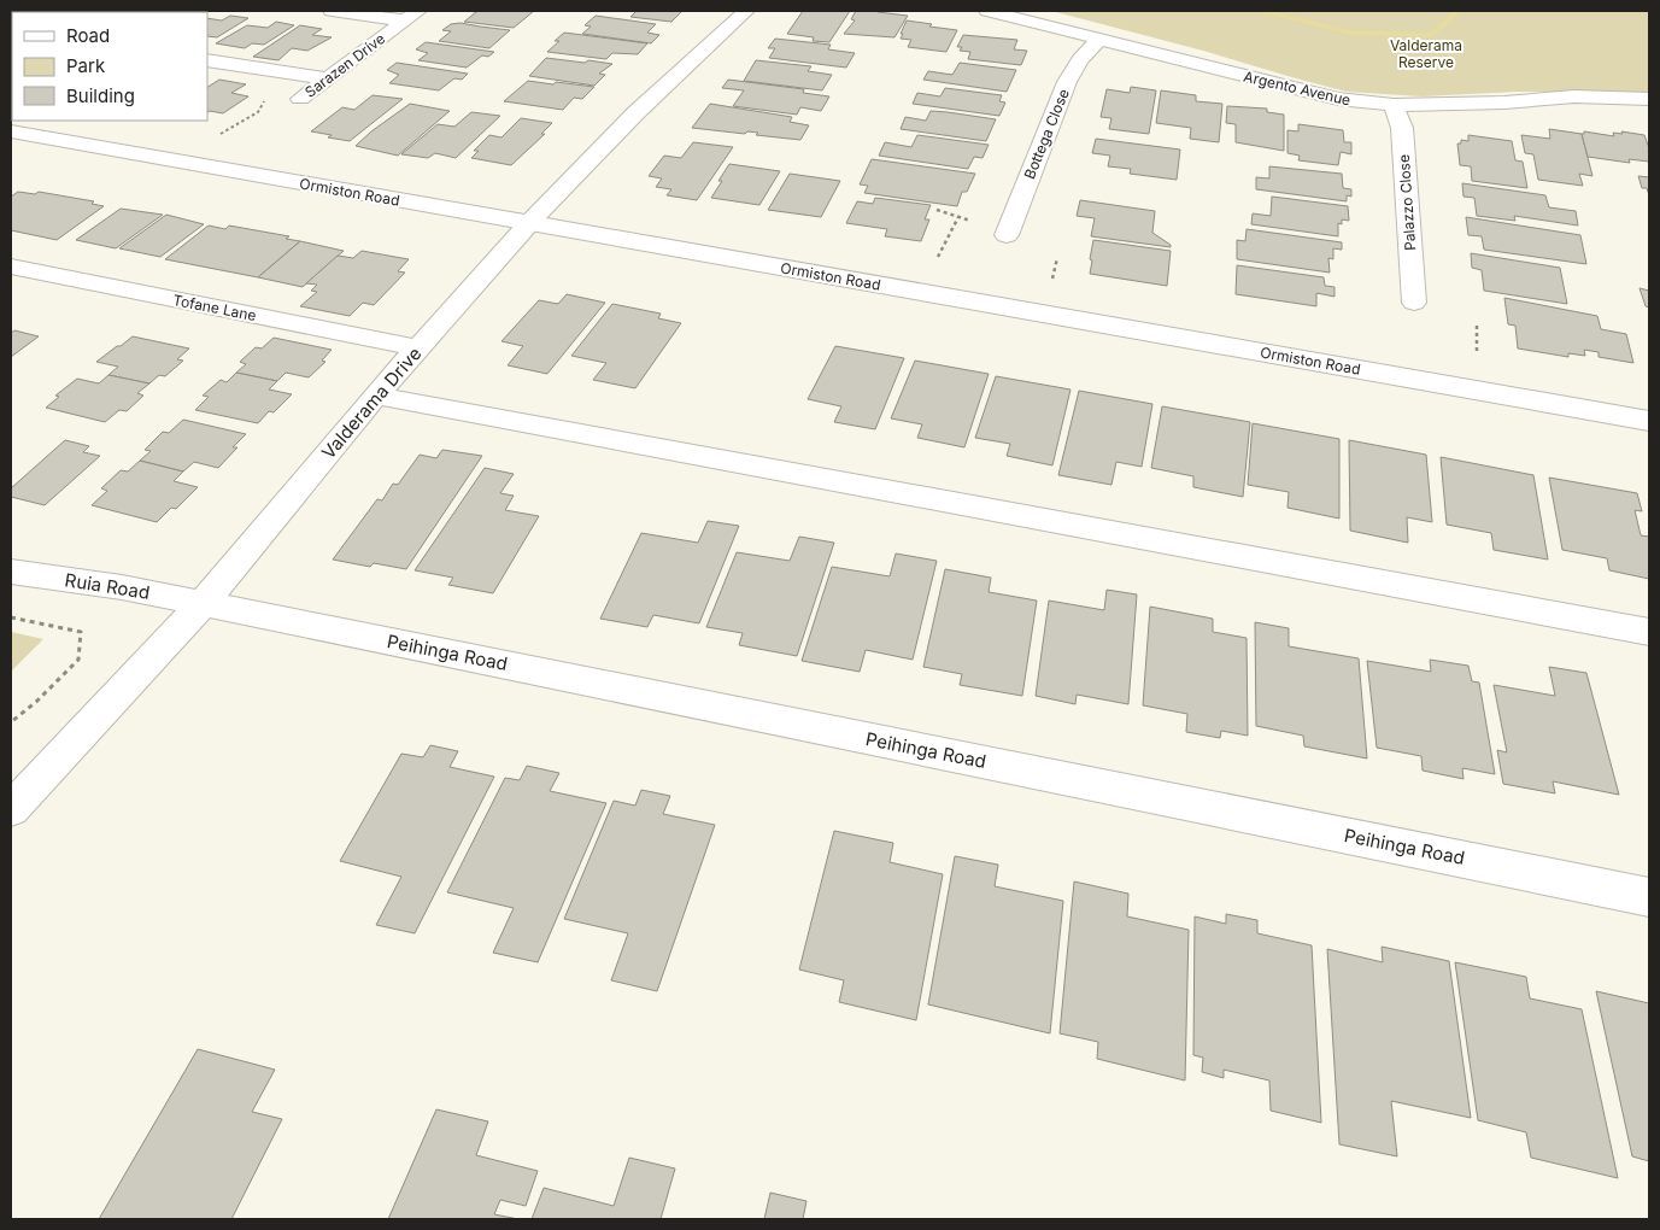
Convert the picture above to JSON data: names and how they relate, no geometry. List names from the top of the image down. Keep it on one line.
{"streets":{"street":["Sarazen Drive","Argento Avenue","Bottega Close","Ormiston Road","Palazzo Close","Tofane Lane","Valderama Drive","Ruia Road","Peihinga Road"]},"crossings":[["Argento Avenue","Bottega Close"],["Argento Avenue","Palazzo Close"],["Ormiston Road","Valderama Drive"],["Tofane Lane","Valderama Drive"],["Valderama Drive","Ruia Road"],["Valderama Drive","Peihinga Road"],["Ruia Road","Peihinga Road"]],"parks":["Valderama Reserve"],"legend":["Road","Park","Building"]}
